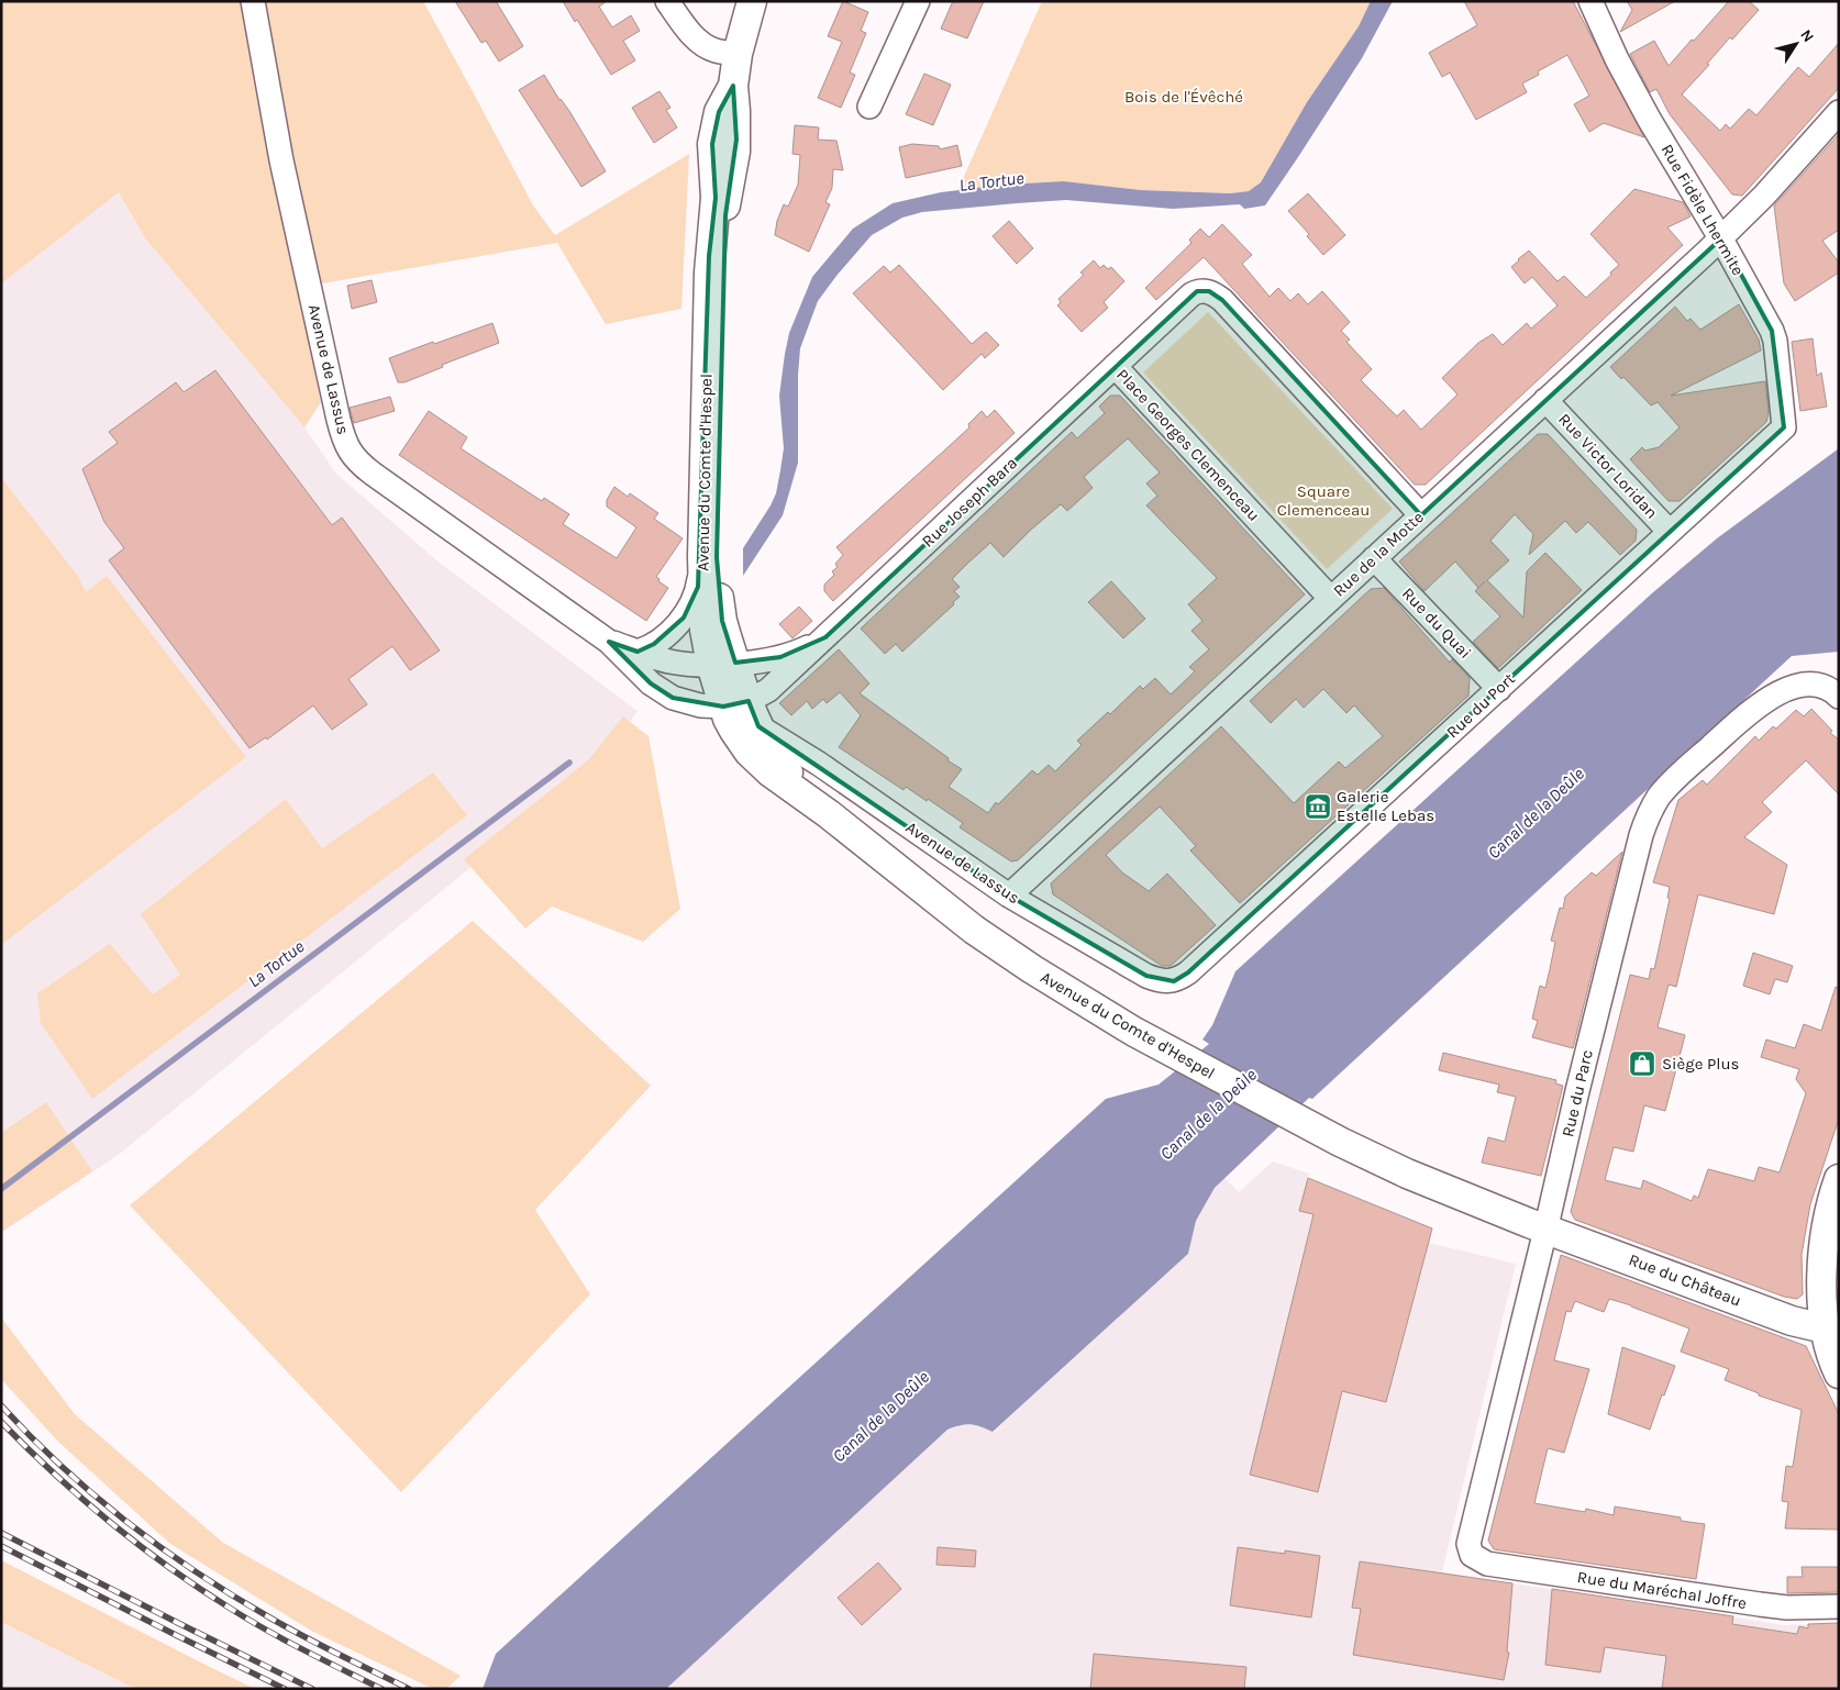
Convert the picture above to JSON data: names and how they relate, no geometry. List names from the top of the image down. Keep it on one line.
{"streets":{"street":["Rue Fidèle Lhermite","Avenue de Lassus","Place Georges Clemenceau","Rue Victor Loridan","Avenue du Comte d'Hespel","Rue Joseph Bara","Rue de la Motte","Rue du Quai","Rue du Port","Rue du Parc","Rue du Château","Rue du Maréchal Joffre"]},"crossings":[["Rue Fidèle Lhermite","Rue de la Motte"],["Rue Fidèle Lhermite","Rue du Port"],["Avenue de Lassus","Avenue du Comte d'Hespel"],["Avenue de Lassus","Rue Joseph Bara"],["Avenue de Lassus","Rue de la Motte"],["Avenue de Lassus","Rue du Port"],["Place Georges Clemenceau","Rue Joseph Bara"],["Place Georges Clemenceau","Rue de la Motte"],["Rue Victor Loridan","Rue de la Motte"],["Rue Victor Loridan","Rue du Port"],["Avenue du Comte d'Hespel","Rue Joseph Bara"],["Avenue du Comte d'Hespel","Rue du Parc"],["Avenue du Comte d'Hespel","Rue du Château"],["Rue de la Motte","Rue du Quai"],["Rue du Quai","Rue du Port"],["Rue du Parc","Rue du Château"],["Rue du Parc","Rue du Maréchal Joffre"]],"water":["La Tortue","Canal de la Deûle"],"parks":["Bois de l'Évêché","Square Clemenceau"],"places":{"museum":["Galerie Estelle Lebas"],"shop":["Siège Plus"]},"north":"top right"}
